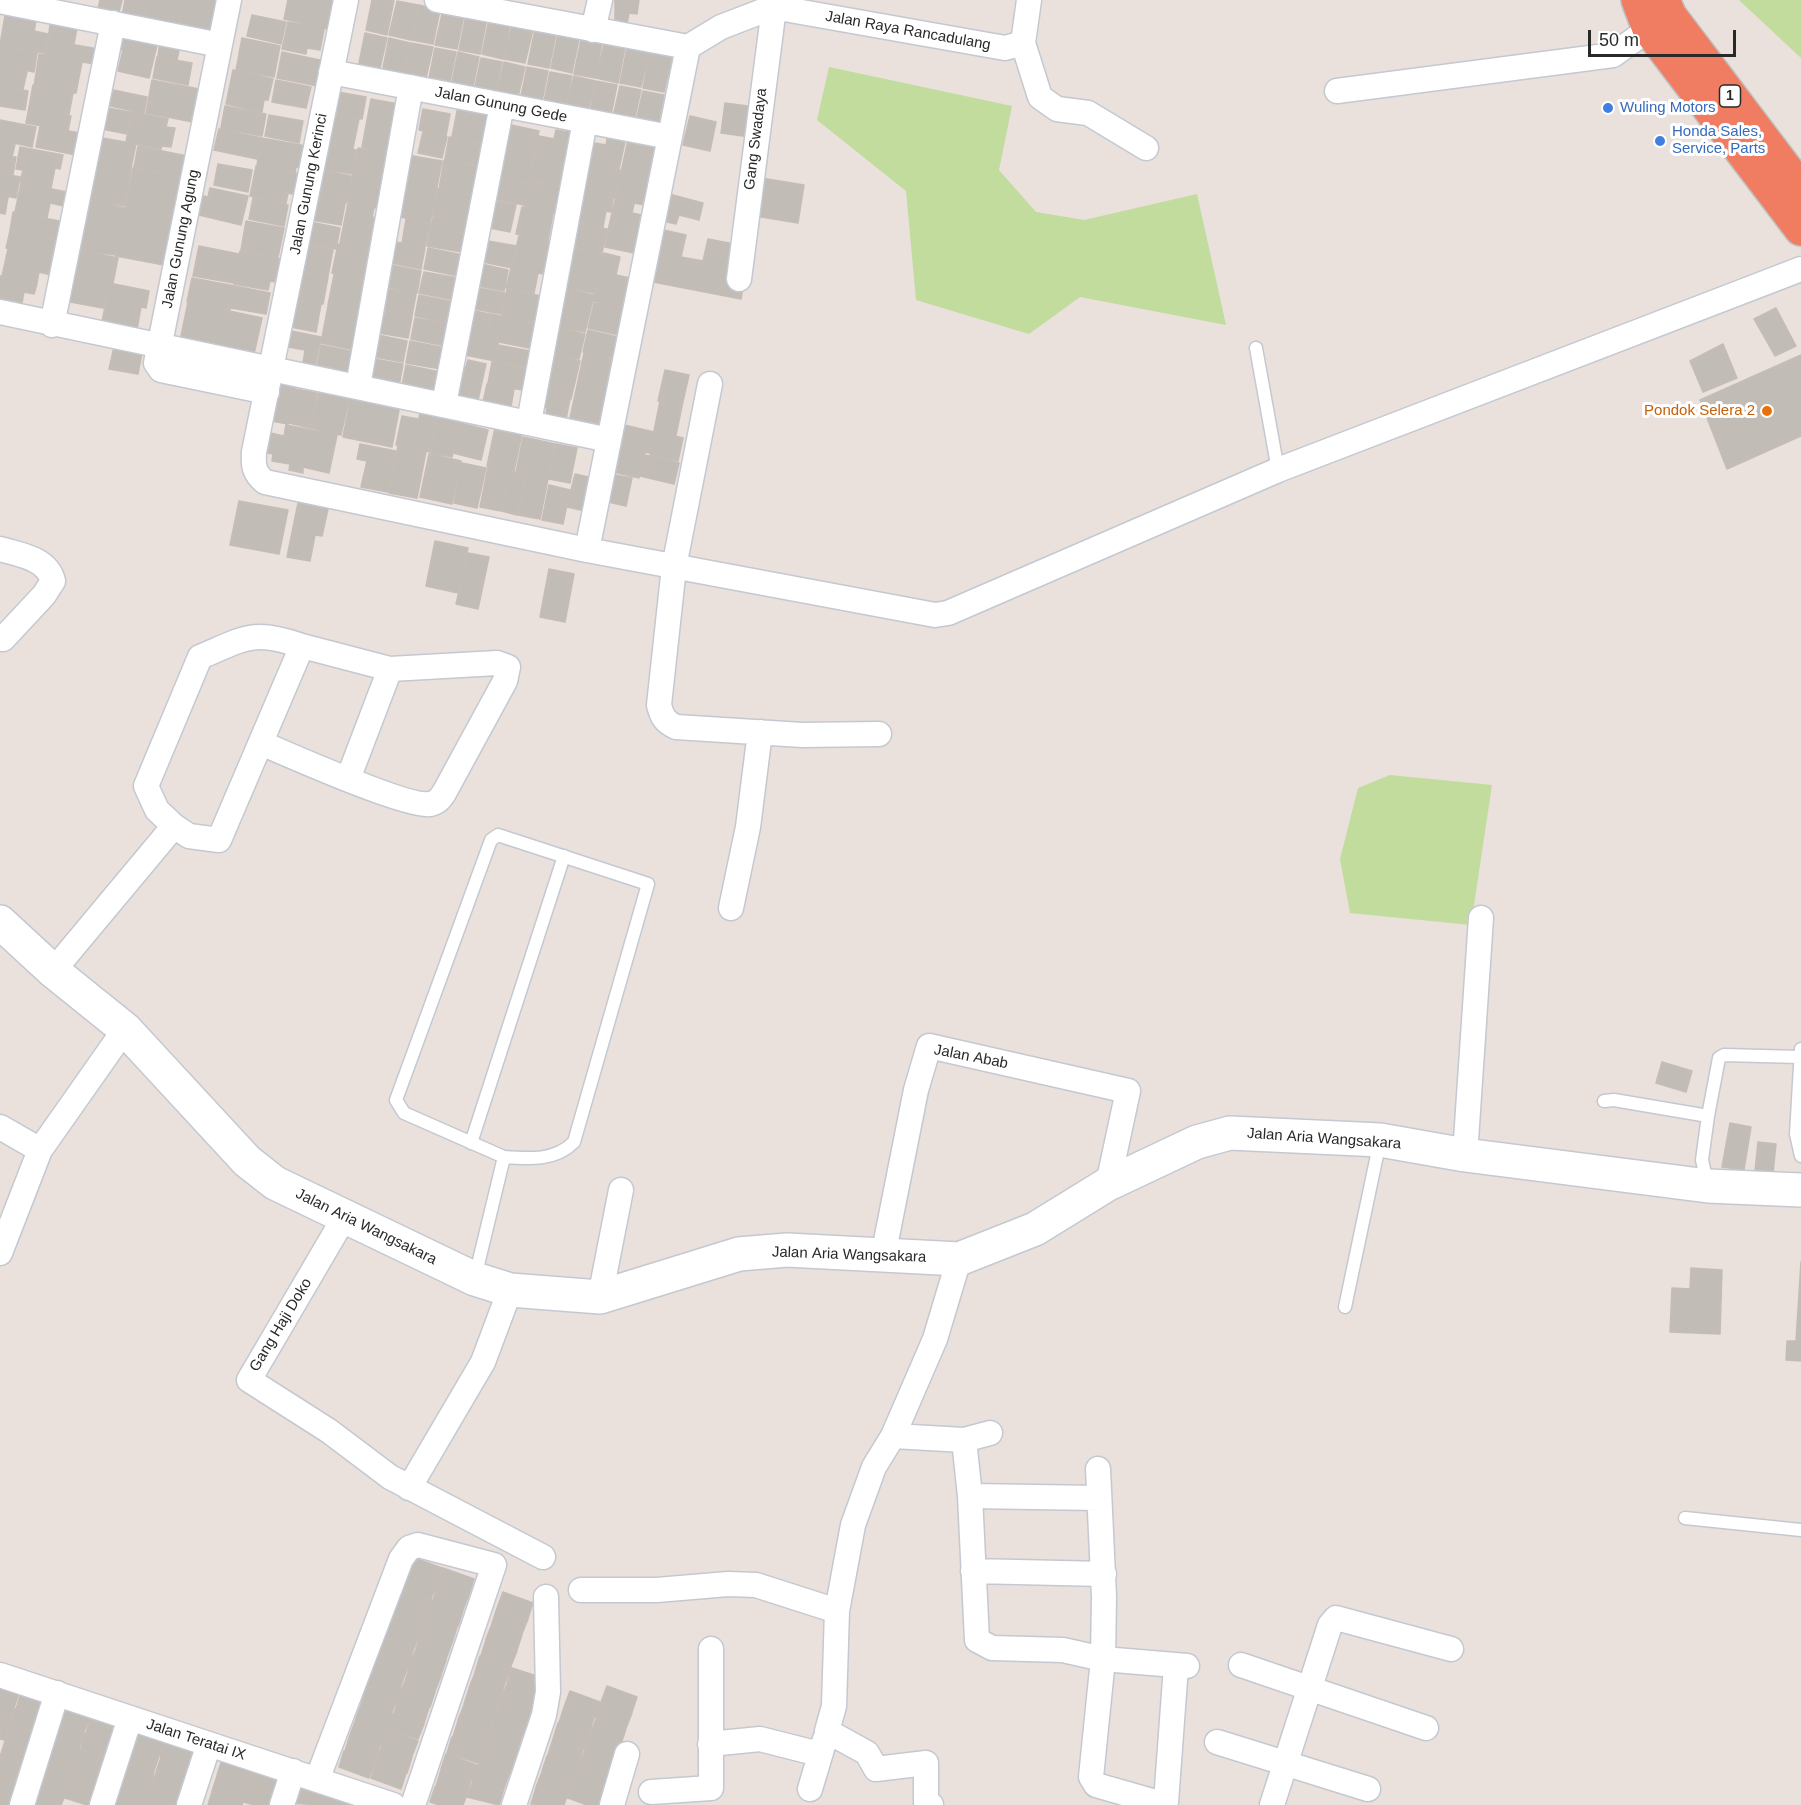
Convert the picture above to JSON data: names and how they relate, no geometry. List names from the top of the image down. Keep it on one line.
{"streets":{"highway":["1"],"street":["Jalan Raya Rancadulang","Jalan Gunung Gede","Gang Swadaya","Jalan Gunung Kerinci","Jalan Gunung Agung","Jalan Abab","Jalan Aria Wangsakara","Gang Haji Doko","Jalan Teratai IX"]},"crossings":[["Jalan Raya Rancadulang","Gang Swadaya"],["Jalan Gunung Gede","Jalan Gunung Kerinci"],["Jalan Gunung Kerinci","Jalan Gunung Agung"],["Jalan Abab","Jalan Aria Wangsakara"],["Jalan Aria Wangsakara","Gang Haji Doko"]],"places":["Wuling Motors","Honda Sales, Service, Parts","Pondok Selera 2"],"scale_bar":"50 m"}
